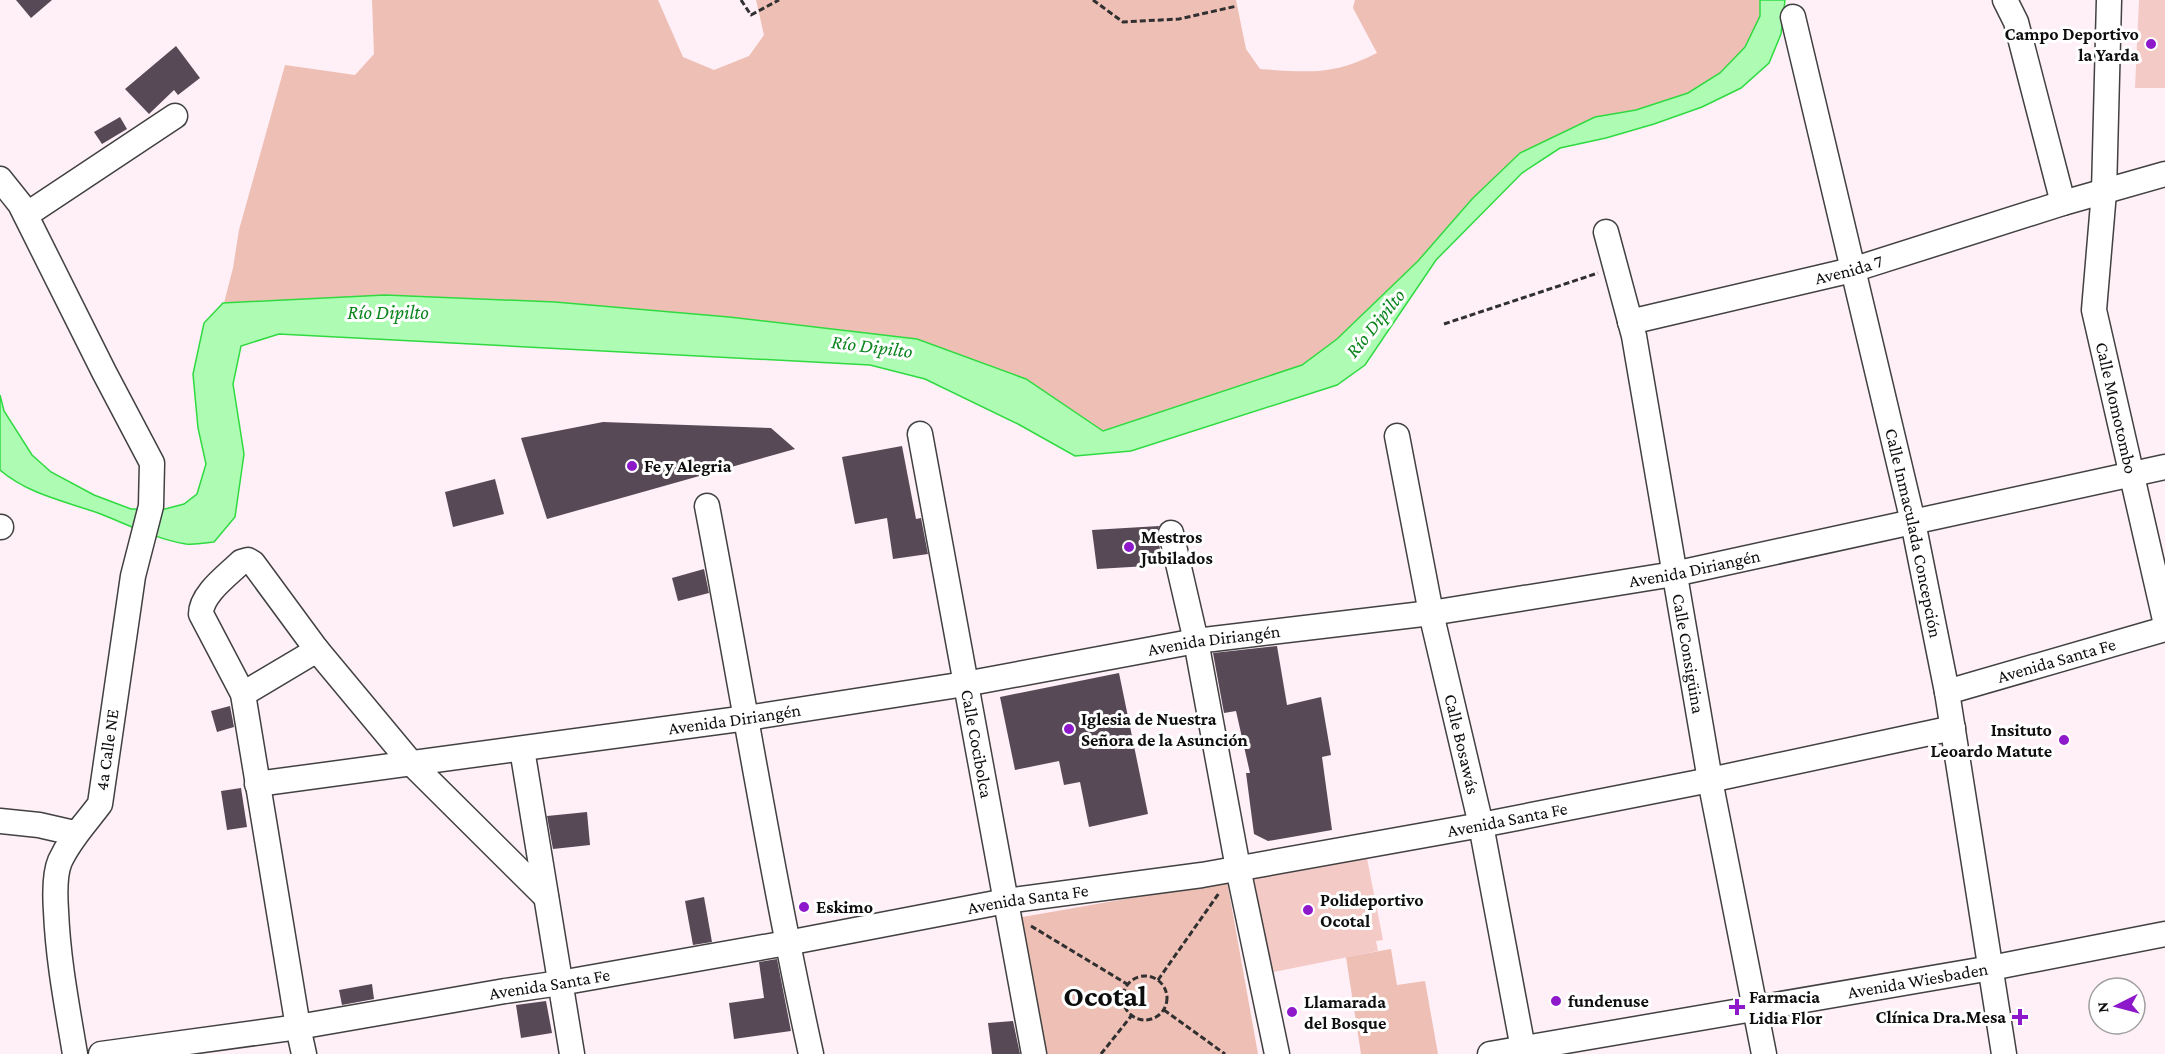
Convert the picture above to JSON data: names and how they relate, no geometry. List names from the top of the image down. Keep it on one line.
{"streets":{"street":["Avenida 7","Calle Momotombo","Calle Inmaculada Concepción","Avenida Diriangén","Calle Consigüina","Avenida Santa Fe","Calle Cocibolca","Calle Bosawás","4a Calle NE","Avenida Wiesbaden"]},"crossings":[["Avenida 7","Calle Momotombo"],["Avenida 7","Calle Inmaculada Concepción"],["Avenida 7","Calle Consigüina"],["Calle Momotombo","Avenida Diriangén"],["Calle Inmaculada Concepción","Avenida Diriangén"],["Calle Inmaculada Concepción","Avenida Santa Fe"],["Calle Inmaculada Concepción","Avenida Wiesbaden"],["Avenida Diriangén","Calle Consigüina"],["Avenida Diriangén","Calle Cocibolca"],["Avenida Diriangén","Calle Bosawás"],["Calle Consigüina","Avenida Santa Fe"],["Calle Consigüina","Avenida Wiesbaden"],["Avenida Santa Fe","Calle Cocibolca"],["Avenida Santa Fe","Calle Bosawás"],["Calle Bosawás","Avenida Wiesbaden"]],"districts":["Ocotal"],"water":["Río Dipilto"],"places":{"other":["Campo Deportivo la Yarda","Fe y Alegria","Mestros Jubilados","Iglesia de Nuestra Señora de la Asunción","Insituto Leoardo Matute","Eskimo","Polideportivo Ocotal","fundenuse","Llamarada del Bosque"],"health":["Farmacia Lidia Flor","Clínica Dra.Mesa"]},"north":"left"}
